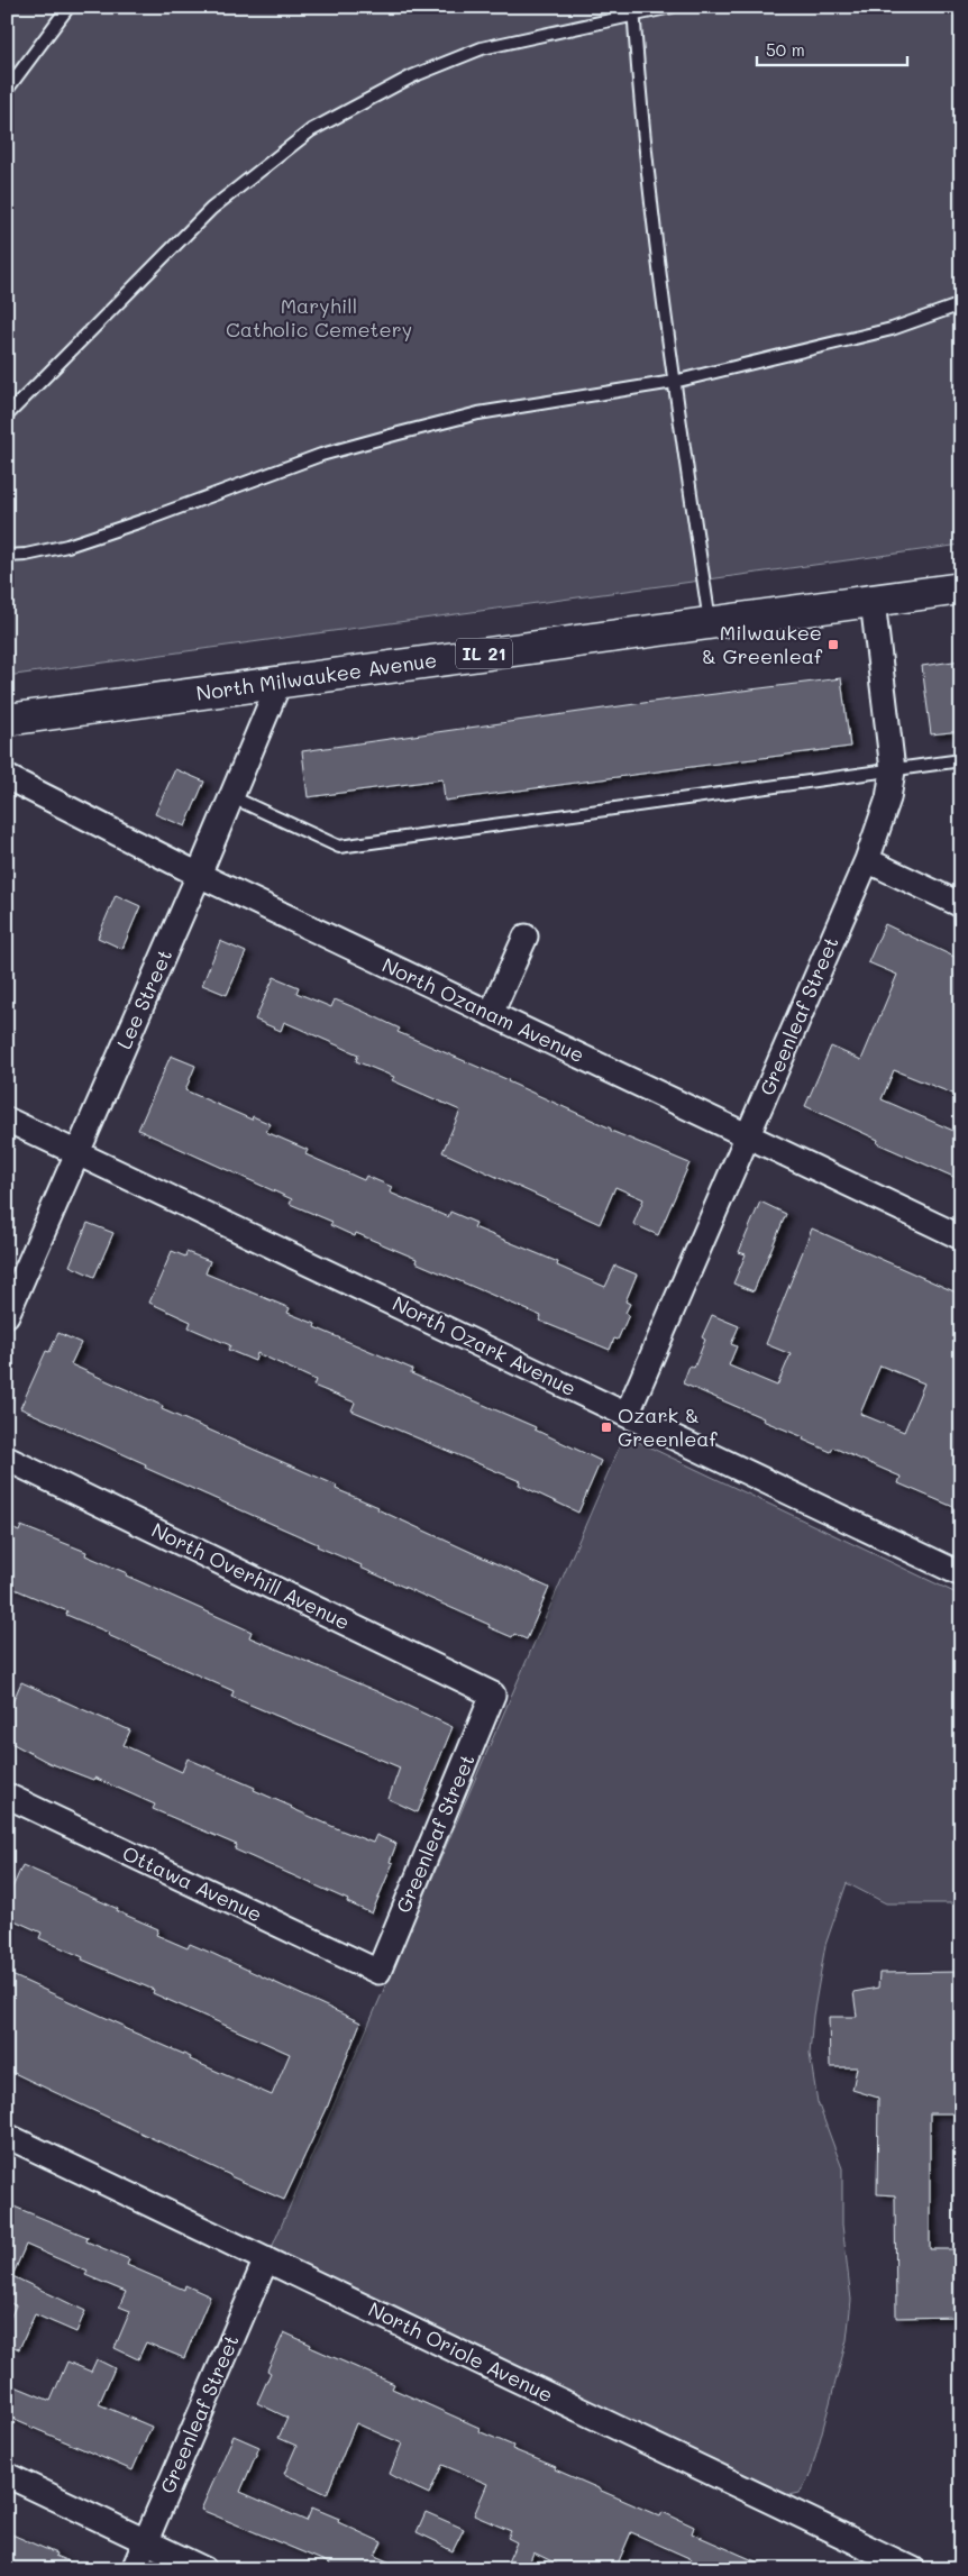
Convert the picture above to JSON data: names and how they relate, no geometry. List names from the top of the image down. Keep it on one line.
{"streets":{"main road":["IL 21","North Milwaukee Avenue"],"street":["Lee Street","North Ozanam Avenue","Greenleaf Street","North Ozark Avenue","North Overhill Avenue","Ottawa Avenue","North Oriole Avenue"]},"crossings":[["North Milwaukee Avenue","Lee Street"],["North Milwaukee Avenue","Greenleaf Street"],["Lee Street","North Ozanam Avenue"],["Lee Street","North Ozark Avenue"],["North Ozanam Avenue","Greenleaf Street"],["Greenleaf Street","North Ozark Avenue"],["Greenleaf Street","North Overhill Avenue"],["Greenleaf Street","Ottawa Avenue"],["Greenleaf Street","North Oriole Avenue"]],"parks":["Maryhill Catholic Cemetery"],"places":{"transit":["Milwaukee & Greenleaf","Ozark & Greenleaf"]},"scale_bar":"50 m"}
